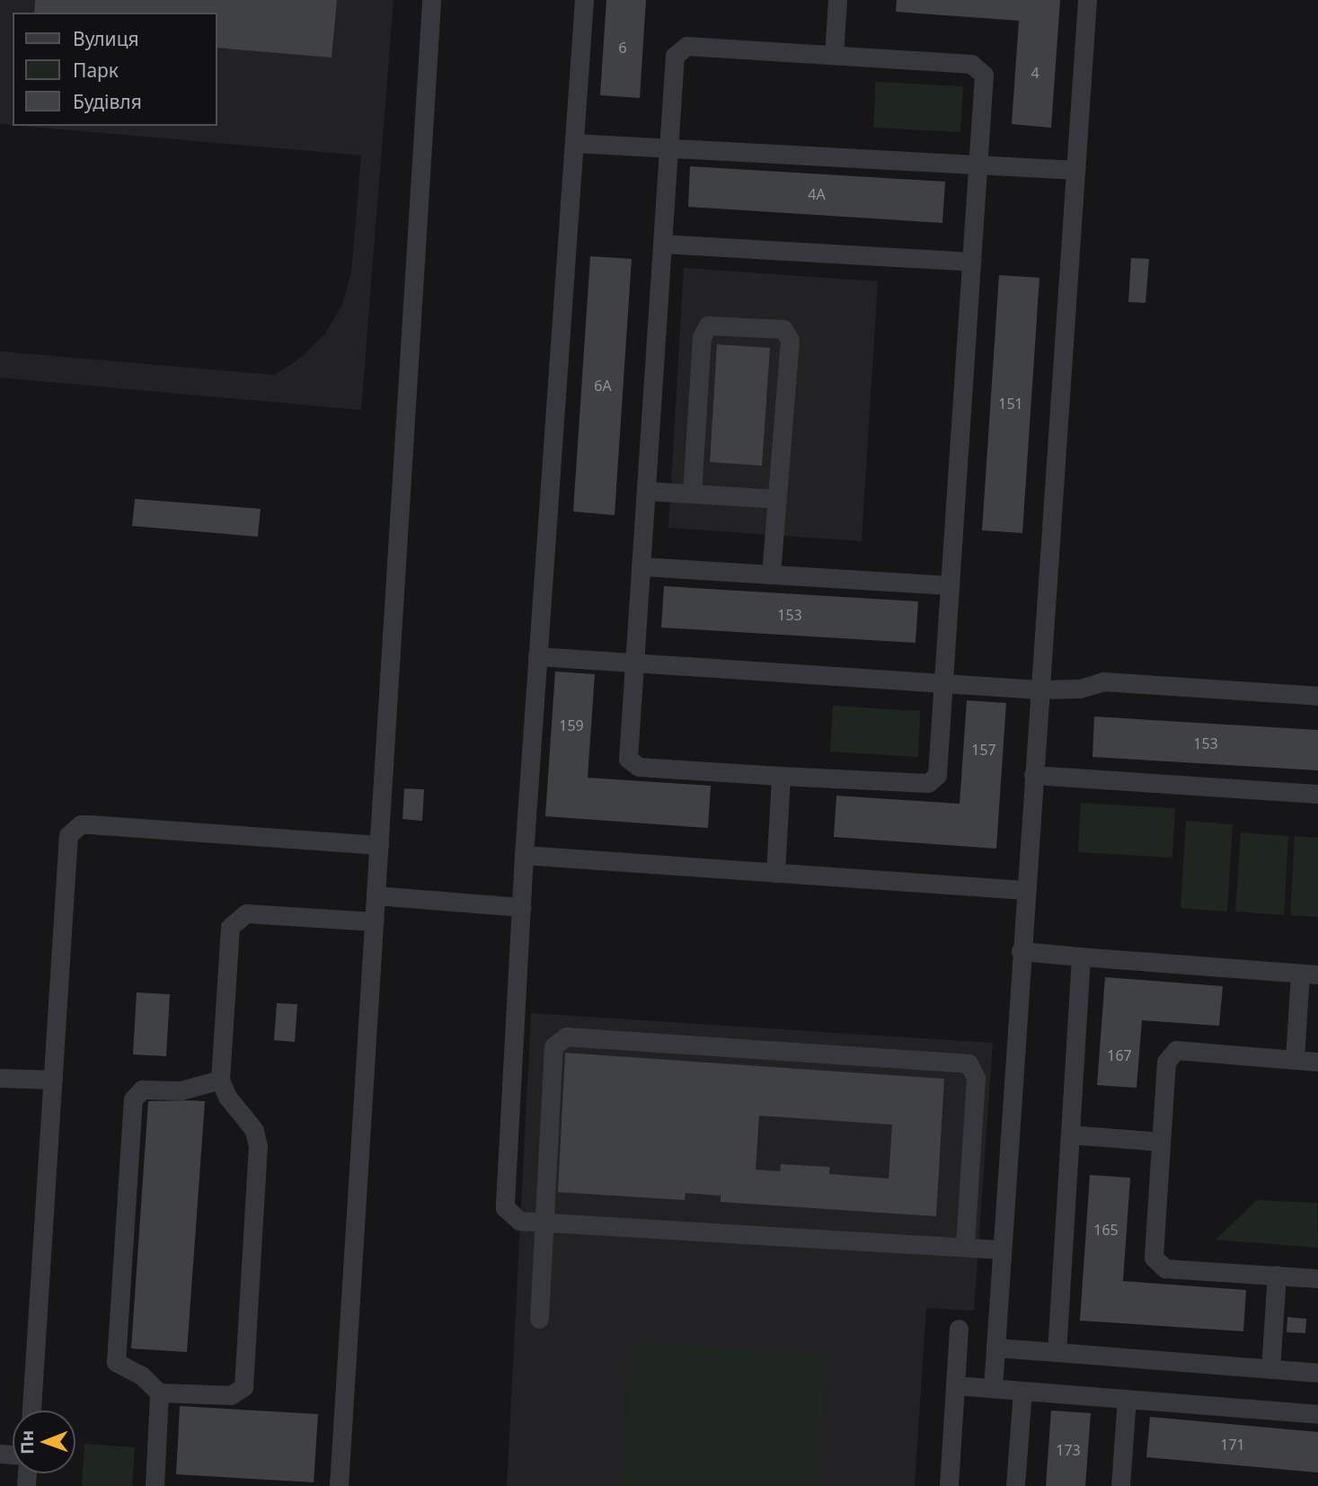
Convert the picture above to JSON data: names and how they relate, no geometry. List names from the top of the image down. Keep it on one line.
{"house_numbers":["6","4","4А","6А","151","153","159","153","157","167","165","171","173"],"legend":["Вулиця","Парк","Будівля"],"north":"left"}
